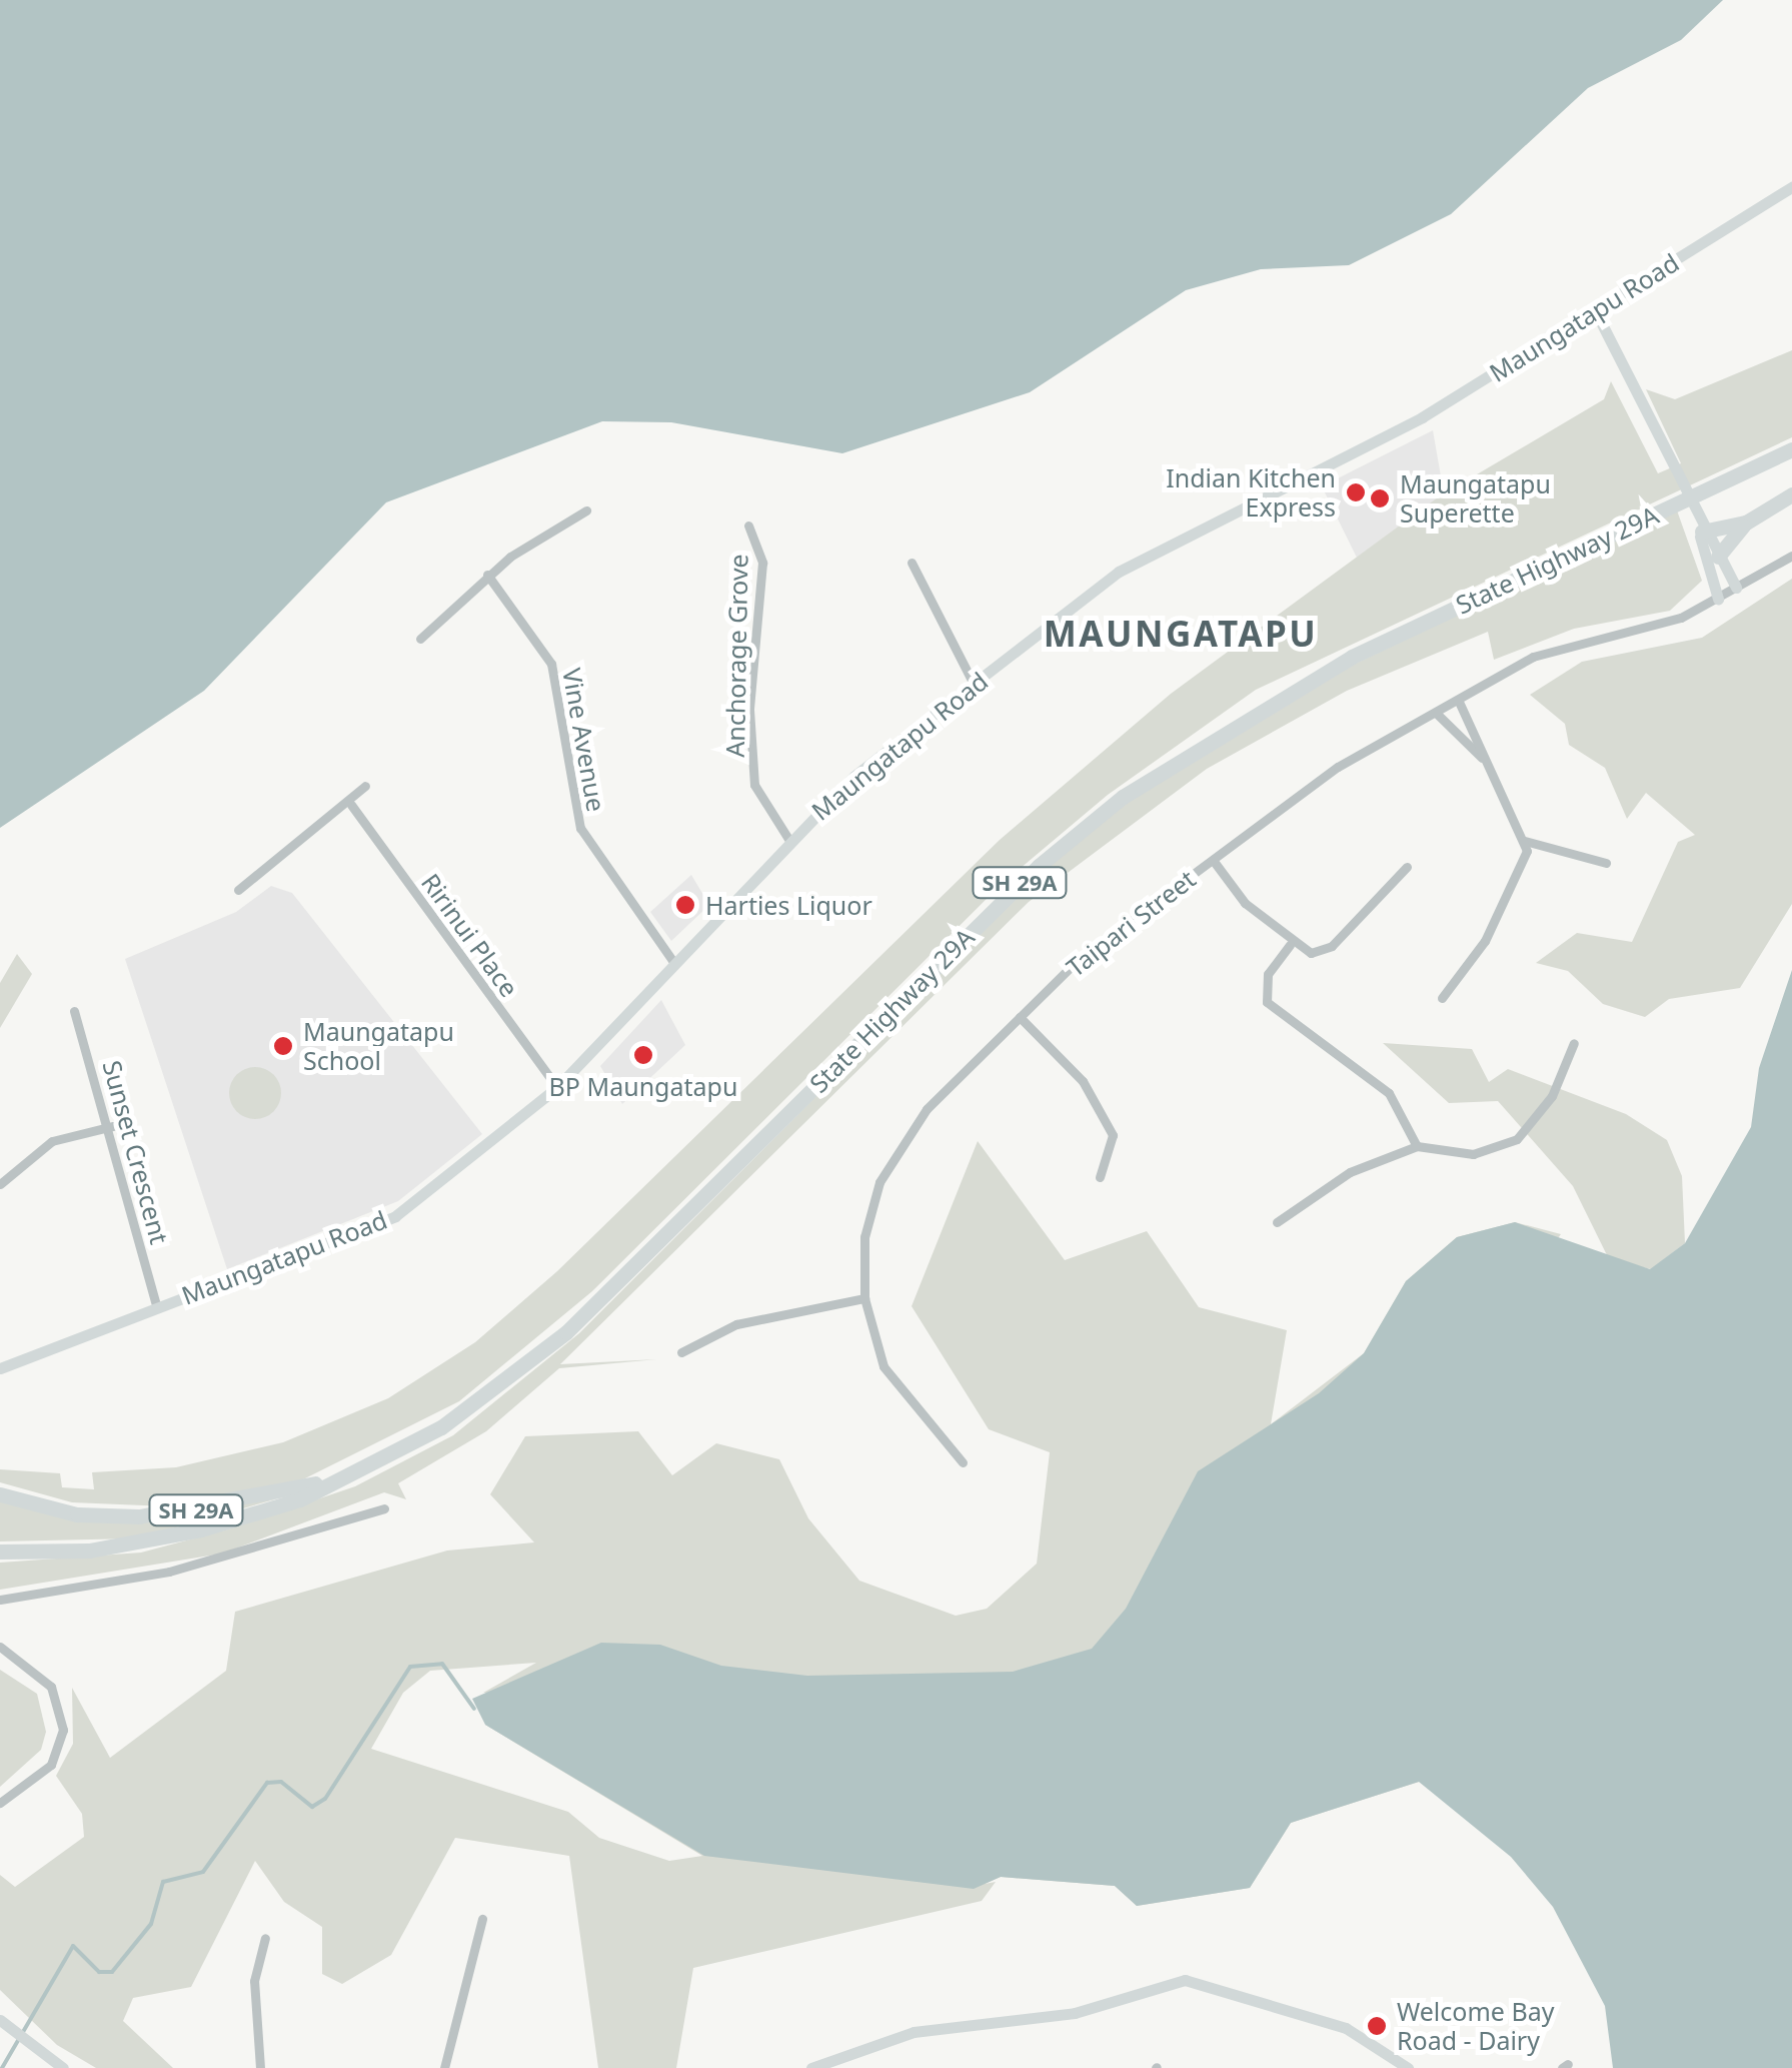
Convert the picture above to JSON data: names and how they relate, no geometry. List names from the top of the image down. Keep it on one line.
{"streets":{"highway":["State Highway 29A","SH 29A"],"street":["Maungatapu Road","Anchorage Grove","Vine Avenue","Taipari Street","Ririnui Place","Sunset Crescent"]},"crossings":[["Maungatapu Road","Anchorage Grove"],["Maungatapu Road","Vine Avenue"],["Maungatapu Road","Ririnui Place"],["Maungatapu Road","Sunset Crescent"]],"districts":["MAUNGATAPU"],"places":["Indian Kitchen Express","Maungatapu Superette","Harties Liquor","Maungatapu School","BP Maungatapu","Welcome Bay Road - Dairy"]}
